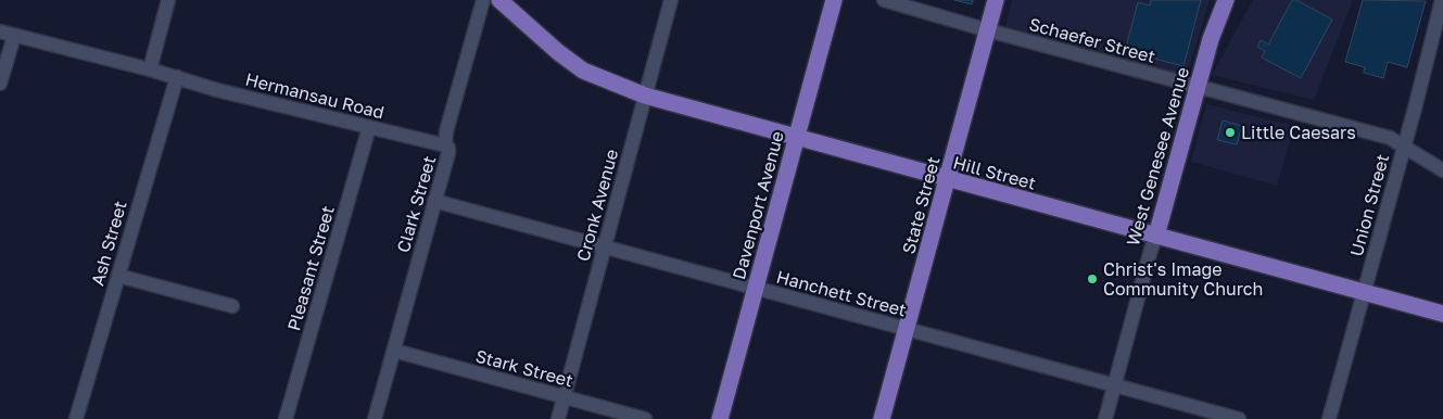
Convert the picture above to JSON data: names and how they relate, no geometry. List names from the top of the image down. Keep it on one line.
{"streets":{"main road":["West Genesee Avenue","Hill Street","Davenport Avenue","State Street"],"street":["Schaefer Street","Hermansau Road","Clark Street","Cronk Avenue","Union Street","Ash Street","Pleasant Street","Hanchett Street","Stark Street"]},"crossings":[["Schaefer Street","West Genesee Avenue"],["Schaefer Street","State Street"],["Schaefer Street","Union Street"],["Hermansau Road","Clark Street"],["Hermansau Road","Ash Street"],["Hermansau Road","Pleasant Street"],["West Genesee Avenue","Hill Street"],["West Genesee Avenue","Hanchett Street"],["Hill Street","Cronk Avenue"],["Hill Street","Davenport Avenue"],["Hill Street","State Street"],["Hill Street","Union Street"],["Clark Street","Hanchett Street"],["Clark Street","Stark Street"],["Cronk Avenue","Hanchett Street"],["Cronk Avenue","Stark Street"],["Davenport Avenue","Hanchett Street"],["State Street","Hanchett Street"]],"places":["Little Caesars","Christ's Image Community Church"]}
